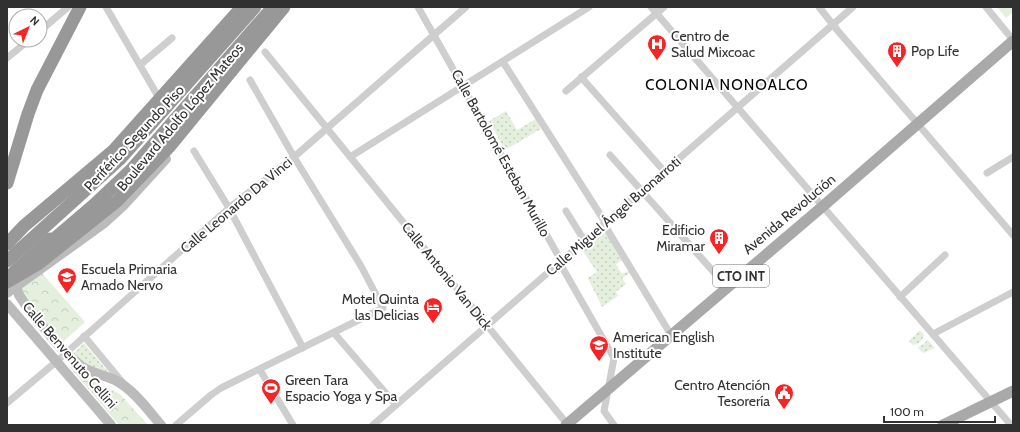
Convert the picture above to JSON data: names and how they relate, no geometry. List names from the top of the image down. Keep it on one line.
{"streets":{"highway":["Periférico Segundo Piso"],"main road":["Boulevard Adolfo López Mateos","Avenida Revolución","CTO INT","Calle Benvenuto Cellini"],"street":["Calle Bartolomé Esteban Murillo","Calle Leonardo Da Vinci","Calle Miguel Ángel Buonarroti","Calle Antonio Van Dick"]},"crossings":[["Boulevard Adolfo López Mateos","Periférico Segundo Piso"],["Boulevard Adolfo López Mateos","Calle Benvenuto Cellini"],["Periférico Segundo Piso","Calle Benvenuto Cellini"],["Calle Bartolomé Esteban Murillo","Calle Leonardo Da Vinci"],["Calle Bartolomé Esteban Murillo","Avenida Revolución"],["Calle Bartolomé Esteban Murillo","Calle Miguel Ángel Buonarroti"],["Calle Leonardo Da Vinci","Calle Antonio Van Dick"],["Calle Leonardo Da Vinci","Calle Benvenuto Cellini"],["Avenida Revolución","Calle Antonio Van Dick"],["Calle Miguel Ángel Buonarroti","Calle Antonio Van Dick"]],"districts":["COLONIA NONOALCO"],"places":{"hospital":["Centro de Salud Mixcoac"],"building":["Pop Life","Edificio Miramar"],"school or university":["Escuela Primaria Amado Nervo","American English Institute"],"hotel":["Motel Quinta las Delicias"],"sports":["Green Tara Espacio Yoga y Spa"],"public building":["Centro Atención Tesorería"]},"scale_bar":"100 m","north":"top right"}
